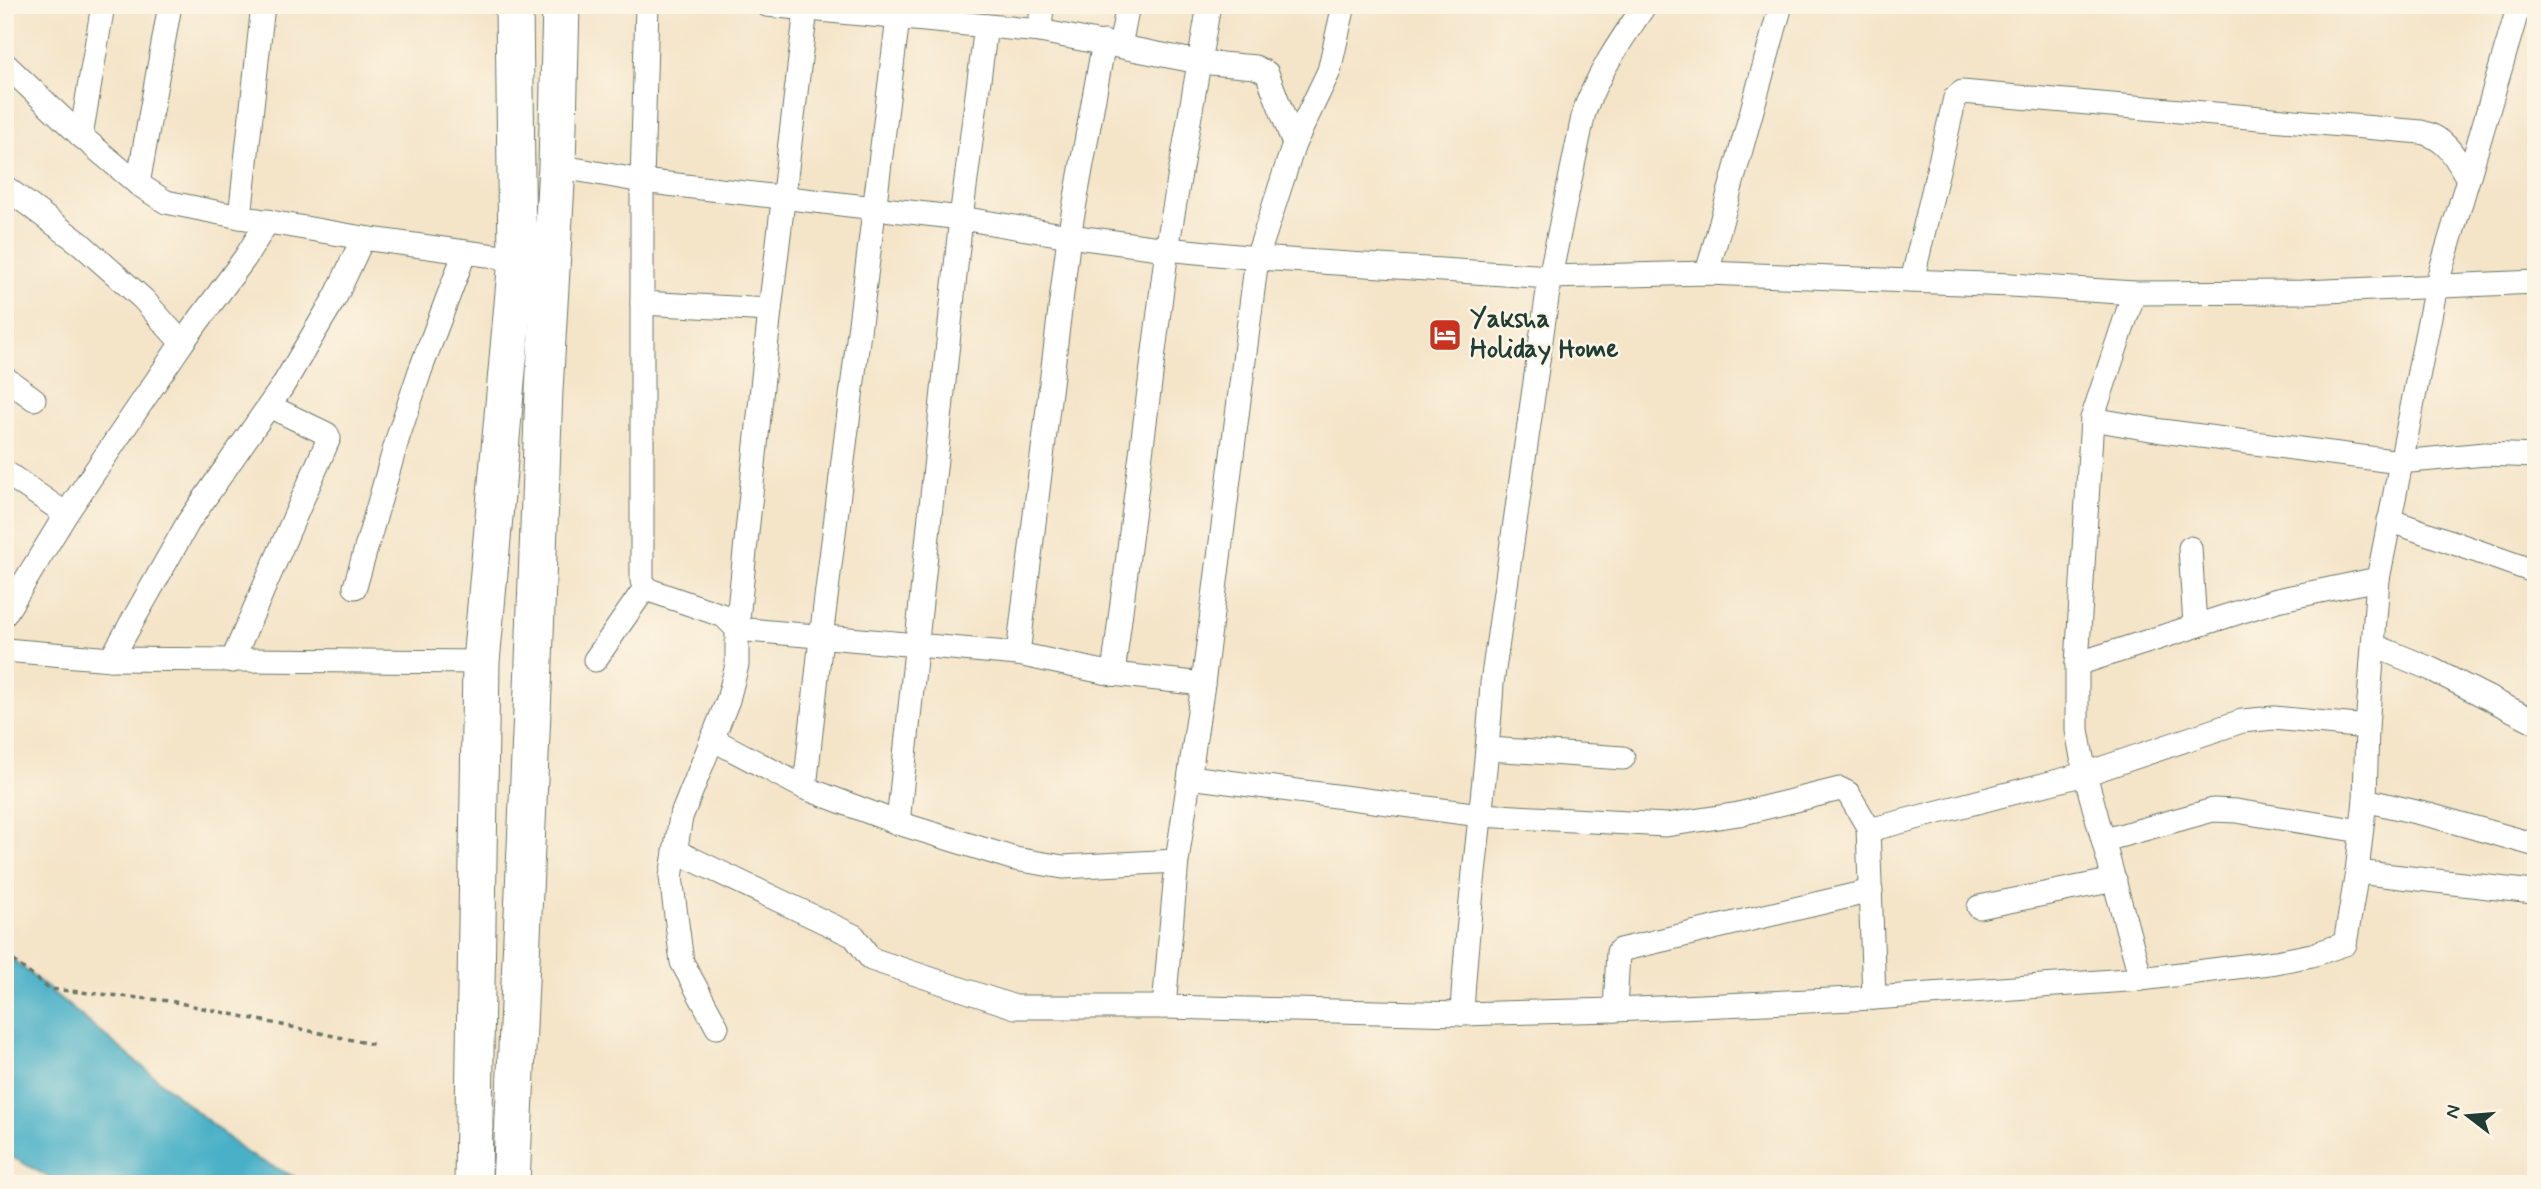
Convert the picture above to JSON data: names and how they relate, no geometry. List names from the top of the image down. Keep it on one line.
{"places":{"hotel":["Yaksha Holiday Home"]},"north":"left"}
